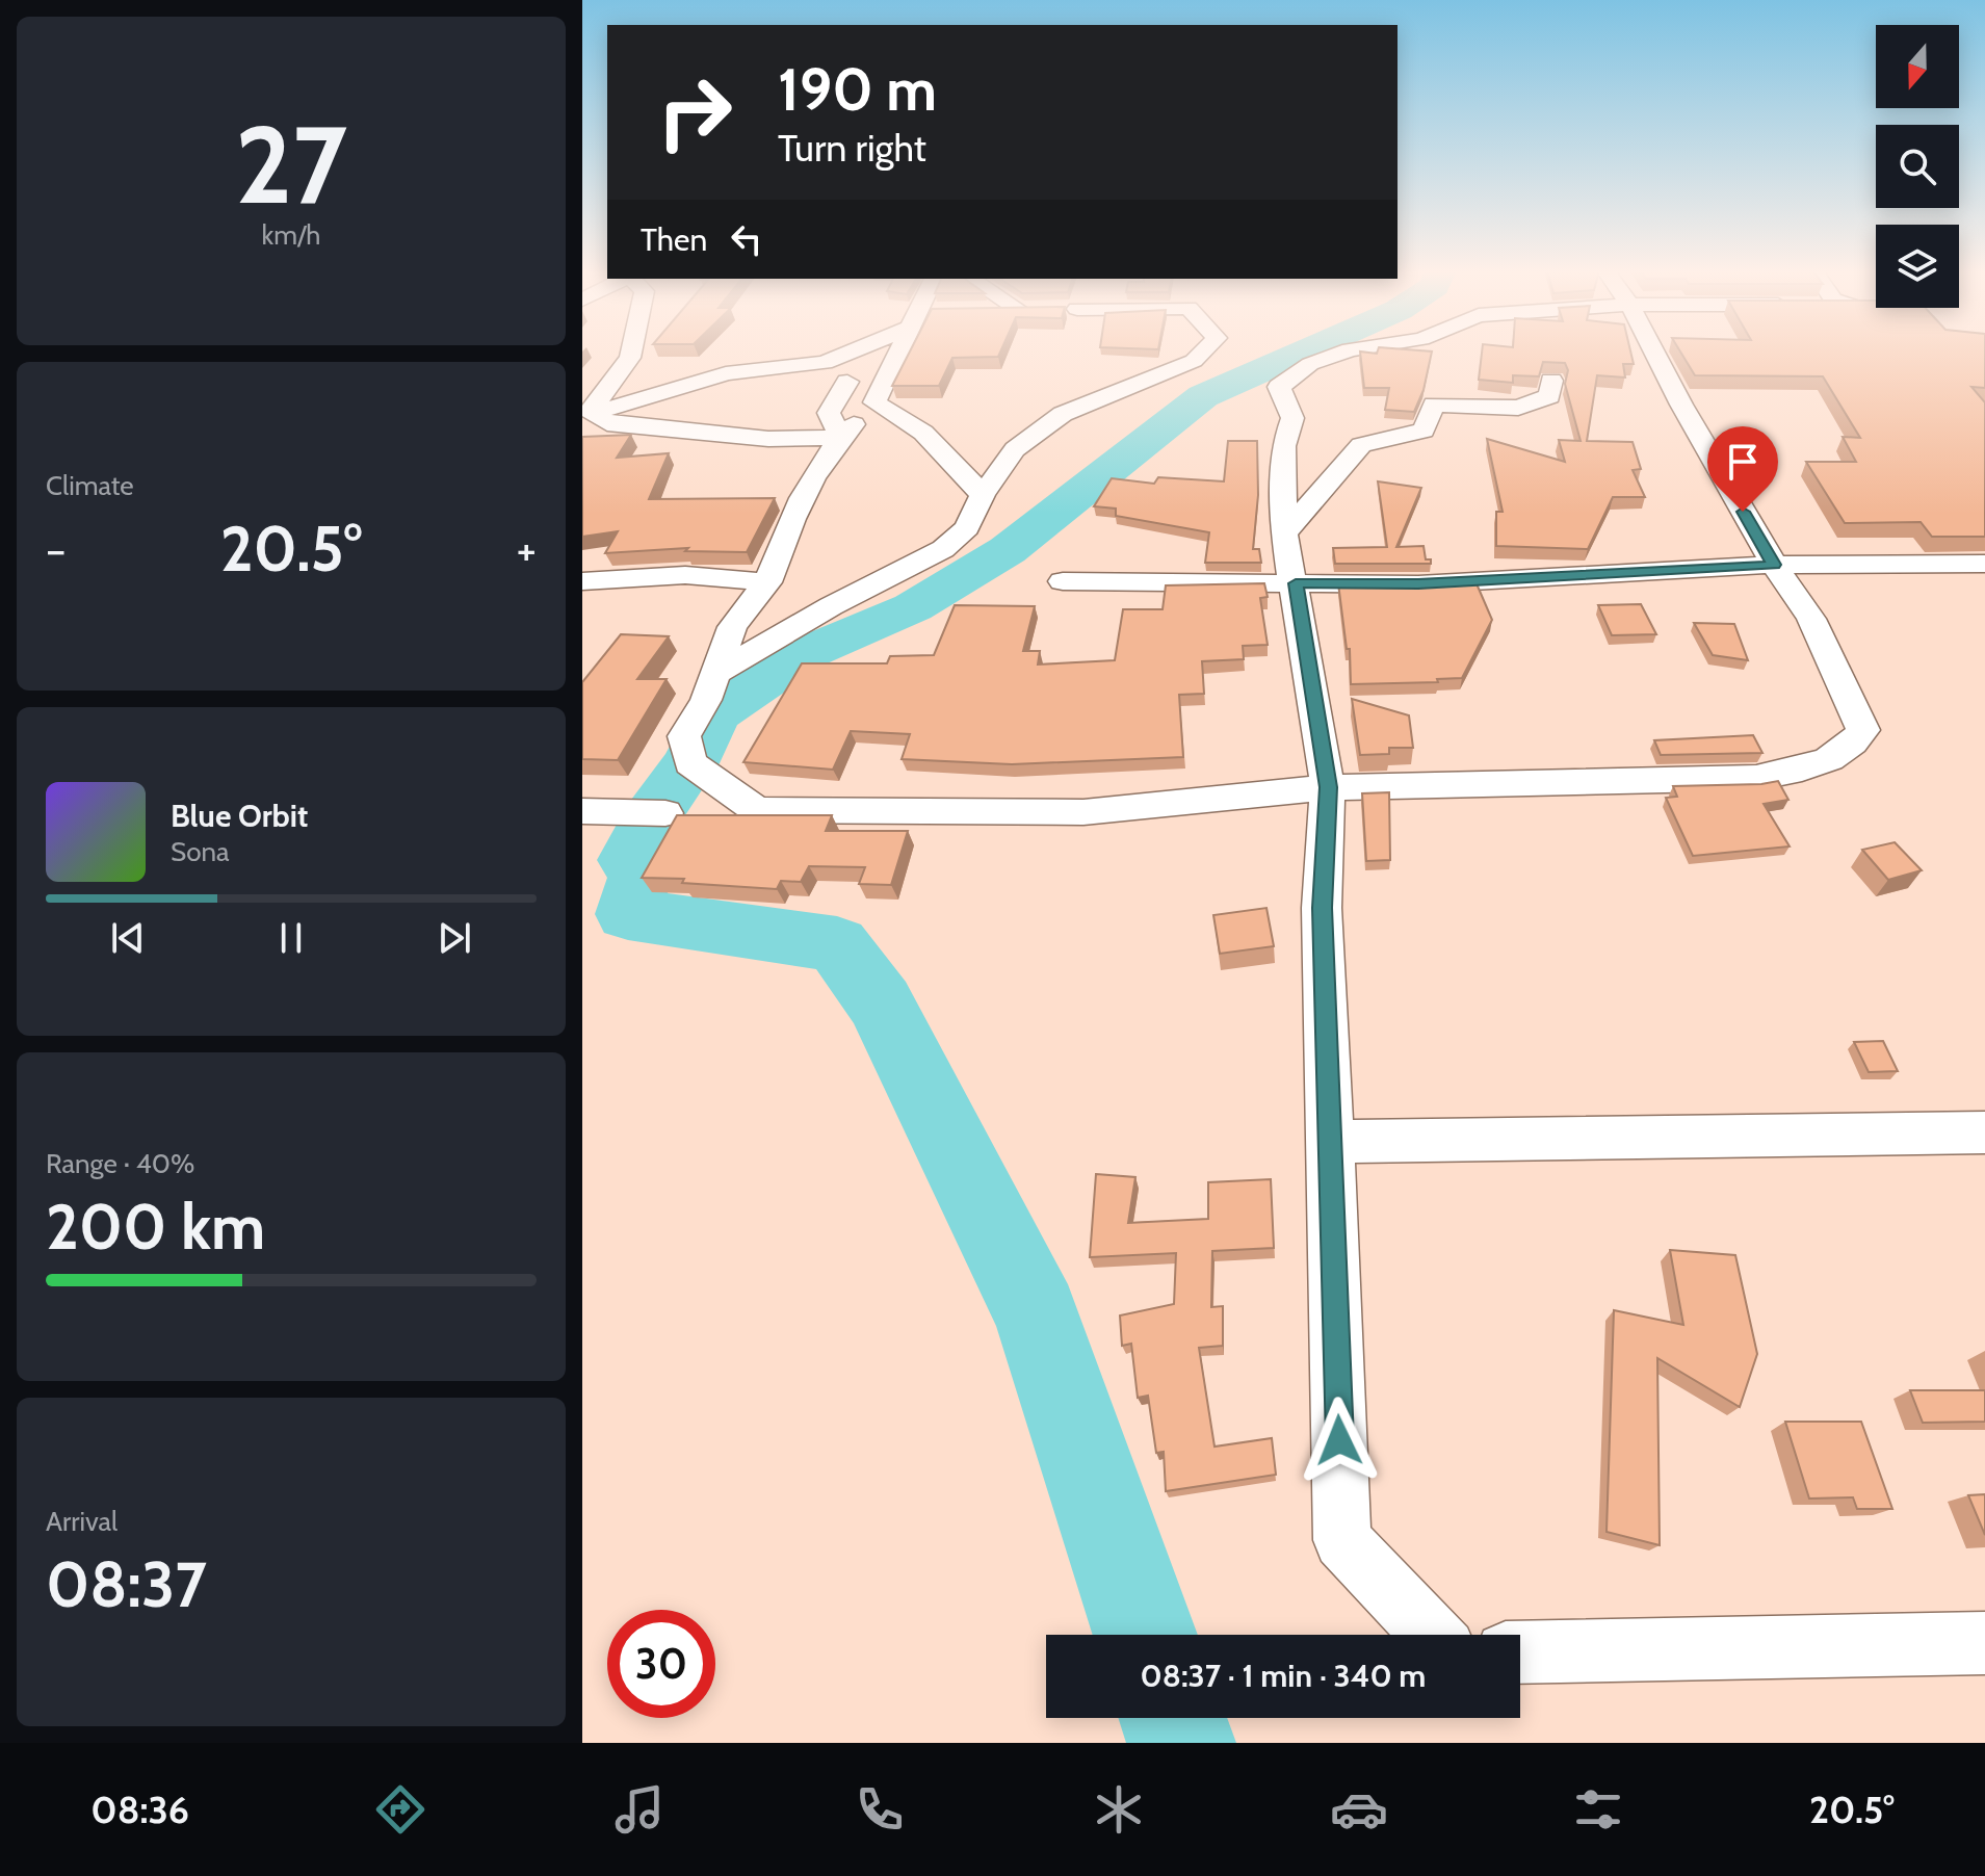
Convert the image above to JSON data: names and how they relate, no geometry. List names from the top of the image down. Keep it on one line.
{"north":"bottom","page":{"tile":[["27","km/h"],"Climate",["Range · 40%","200 km"],["Arrival","08:37"]],"turn":["190 m","Turn right"],"then":"Then","heat":["−","20.5°","+"],"song":["Blue Orbit","Sona"],"limit":"30","trip":"08:37 · 1 min · 340 m","tabs":["08:36","20.5°"]}}
